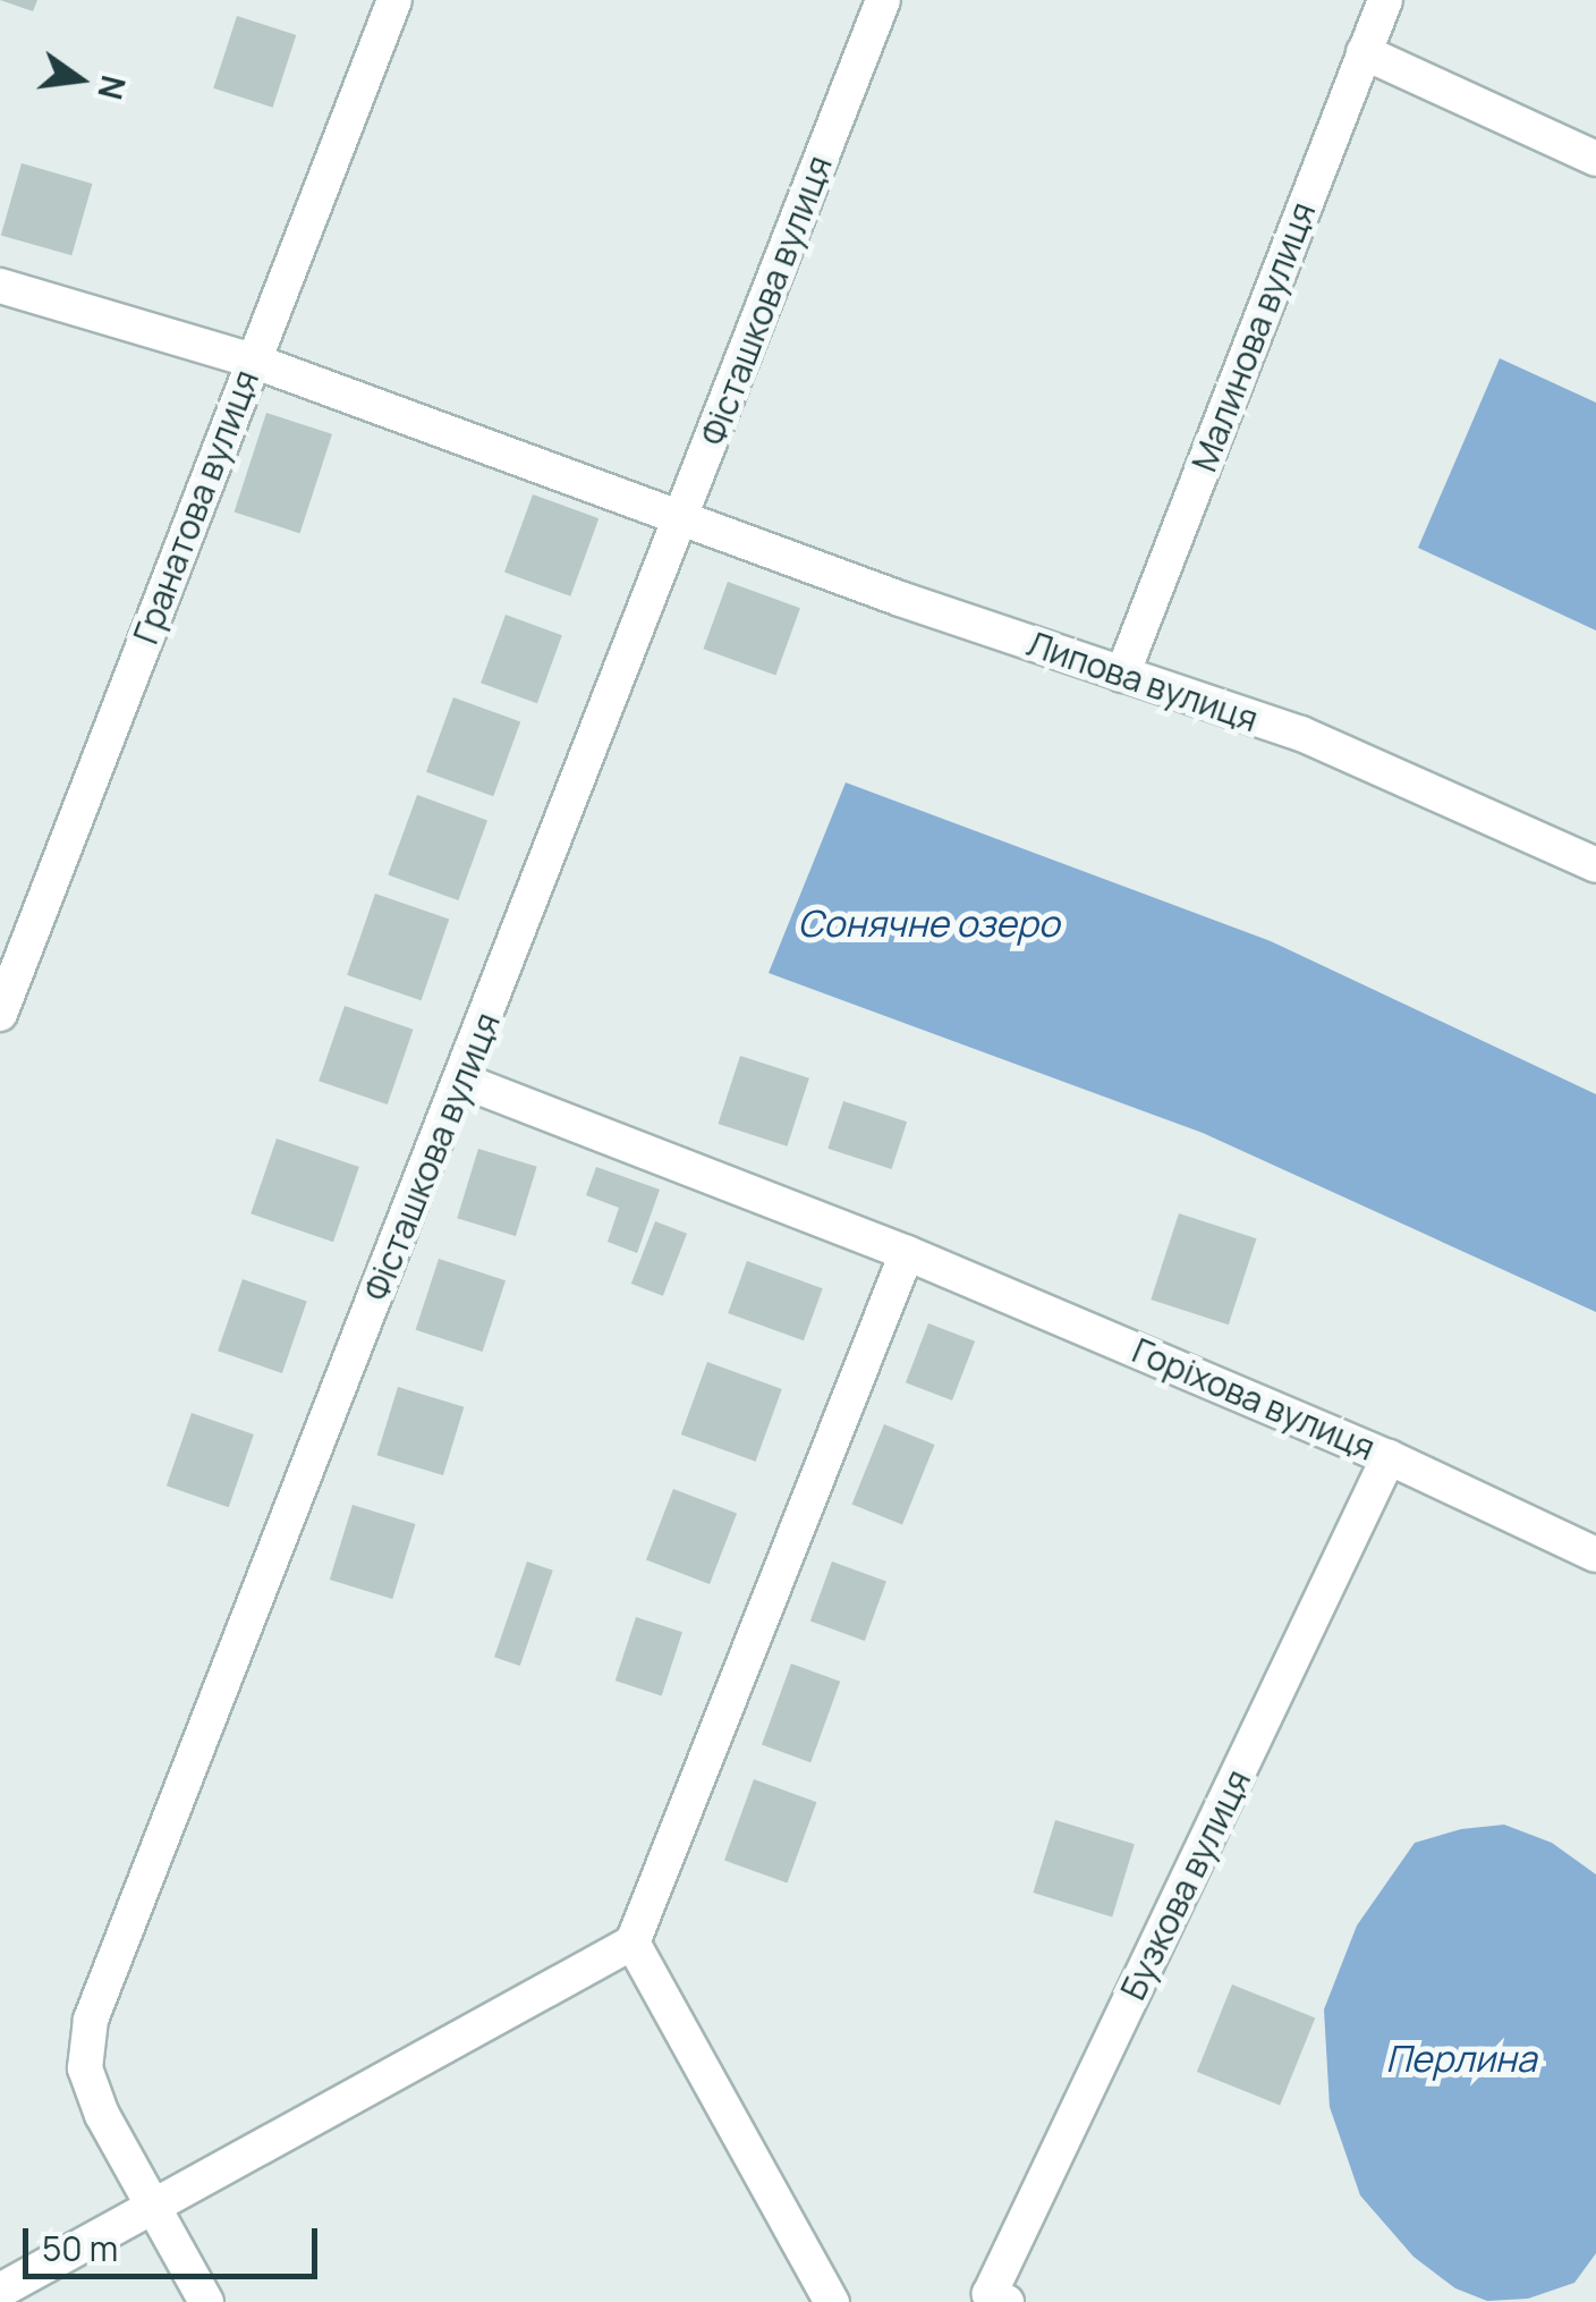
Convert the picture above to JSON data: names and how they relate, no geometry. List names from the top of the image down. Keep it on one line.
{"streets":{"street":["Фісташкова вулиця","Малинова вулиця","Гранатова вулиця","Липова вулиця","Горіхова вулиця","Бузкова вулиця"]},"crossings":[["Фісташкова вулиця","Липова вулиця"],["Фісташкова вулиця","Горіхова вулиця"],["Малинова вулиця","Липова вулиця"],["Гранатова вулиця","Липова вулиця"],["Горіхова вулиця","Бузкова вулиця"]],"water":["Сонячне озеро","Перлина"],"scale_bar":"50 m","north":"right"}
